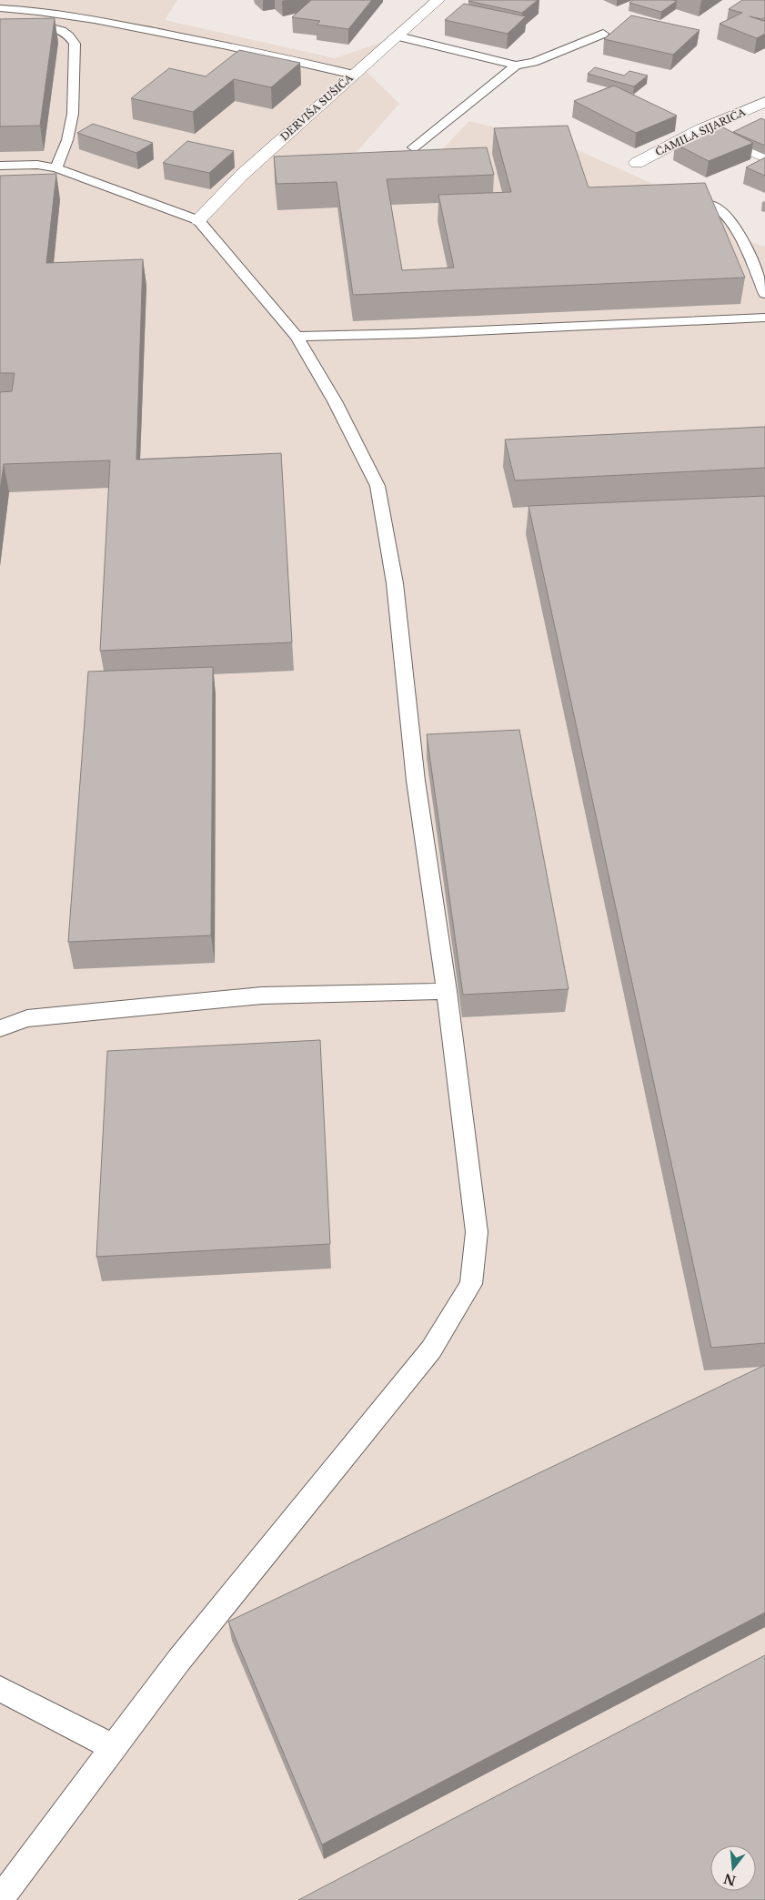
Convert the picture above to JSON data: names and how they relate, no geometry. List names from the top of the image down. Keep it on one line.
{"streets":{"street":["DERVIŠA SUŠIĆA","ĆAMILA SIJARIĆA"]},"north":"bottom"}
